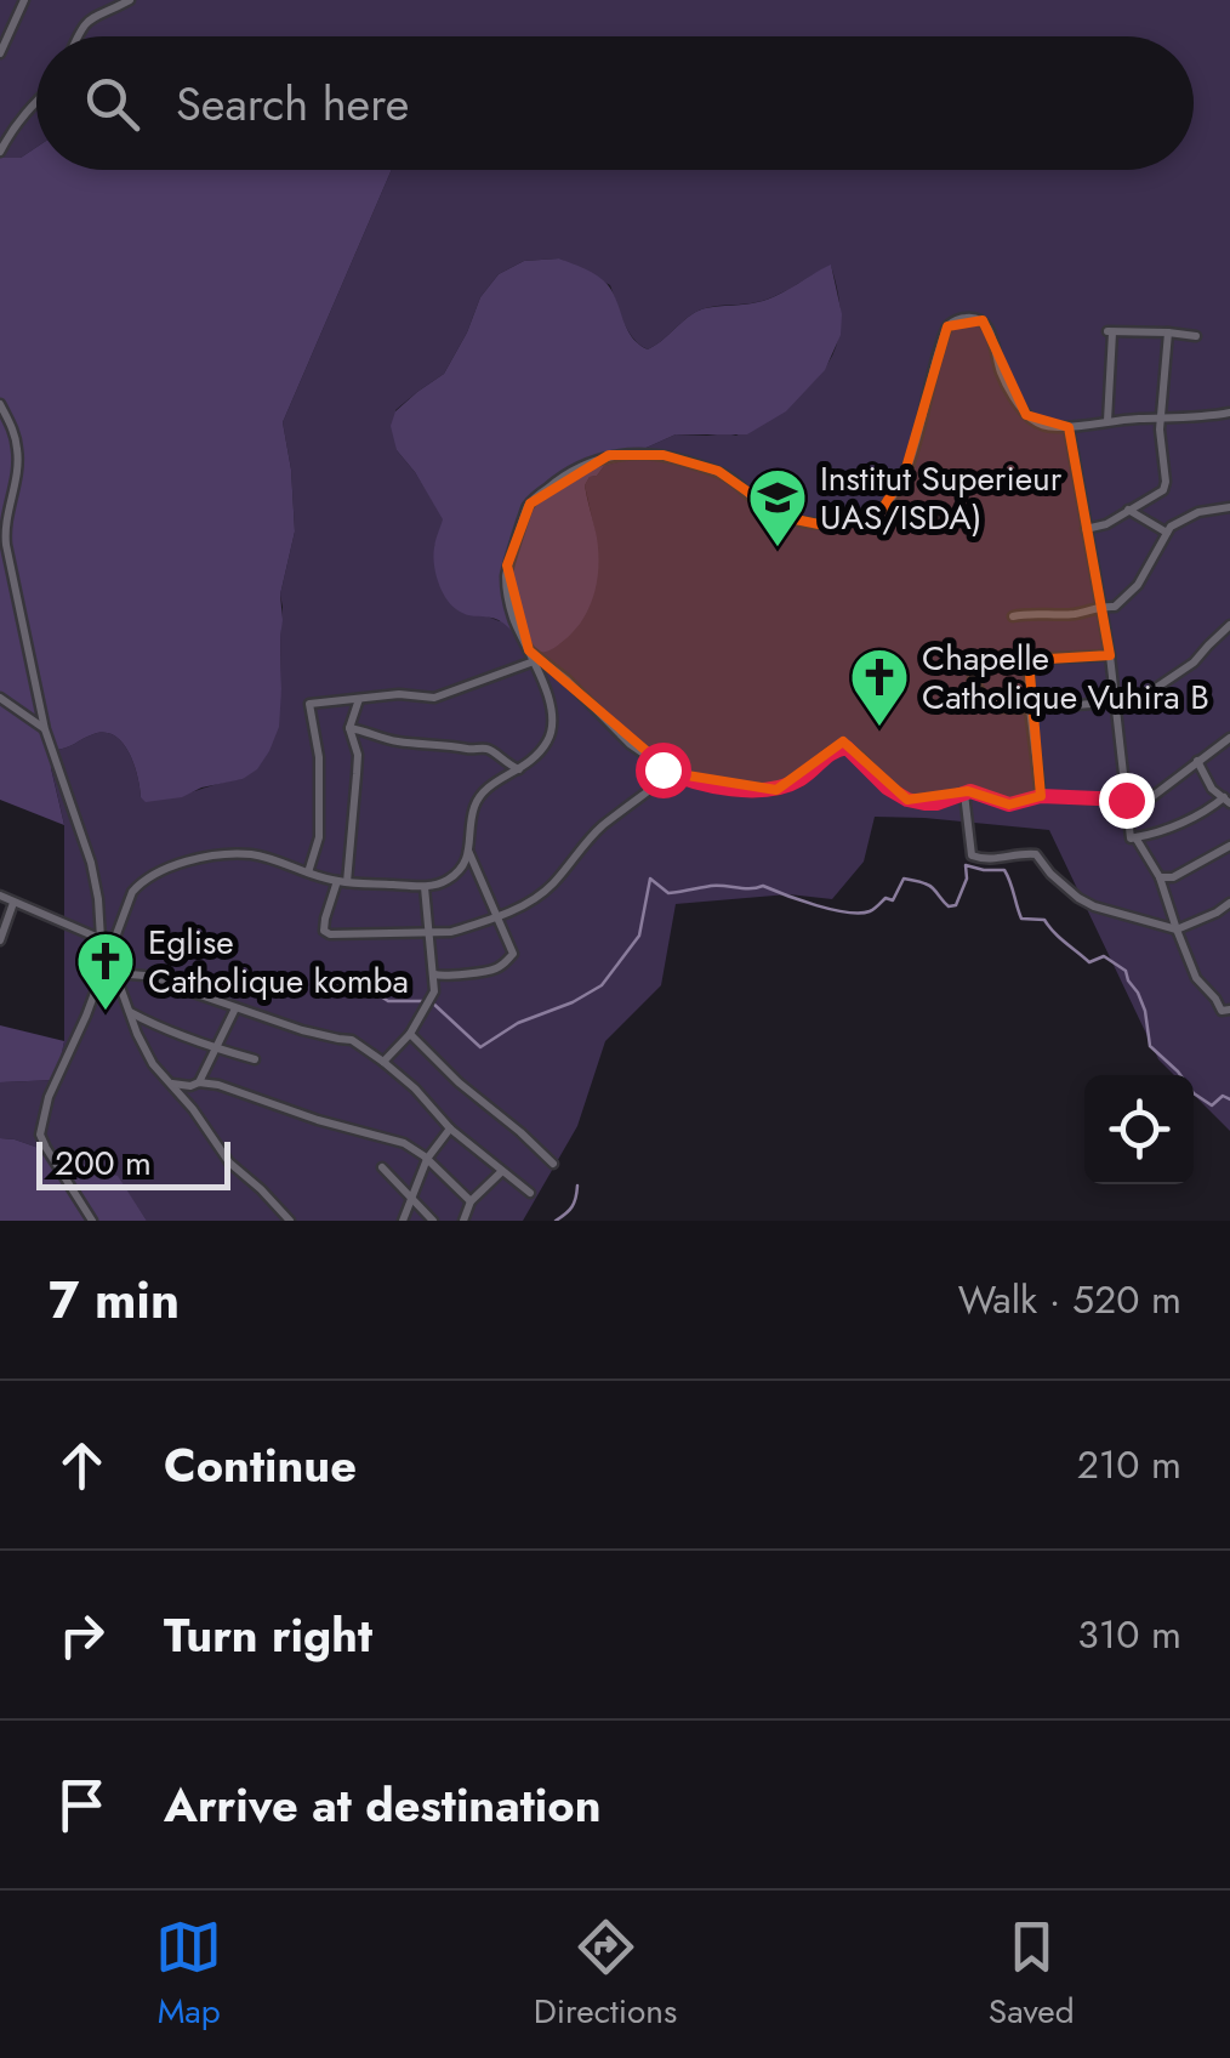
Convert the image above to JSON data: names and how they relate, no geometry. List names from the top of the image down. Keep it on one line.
{"places":{"school or university":["Institut Superieur UAS/ISDA)"],"church":["Chapelle Catholique Vuhira B","Eglise Catholique komba"]},"scale_bar":"200 m","page":{"search":"Search here","scale":"200 m","heading":["7 min","Walk · 520 m"],"list":[["Continue","210 m"],["Turn right","310 m"],"Arrive at destination"],"nav":["Map","Directions","Saved"]}}
